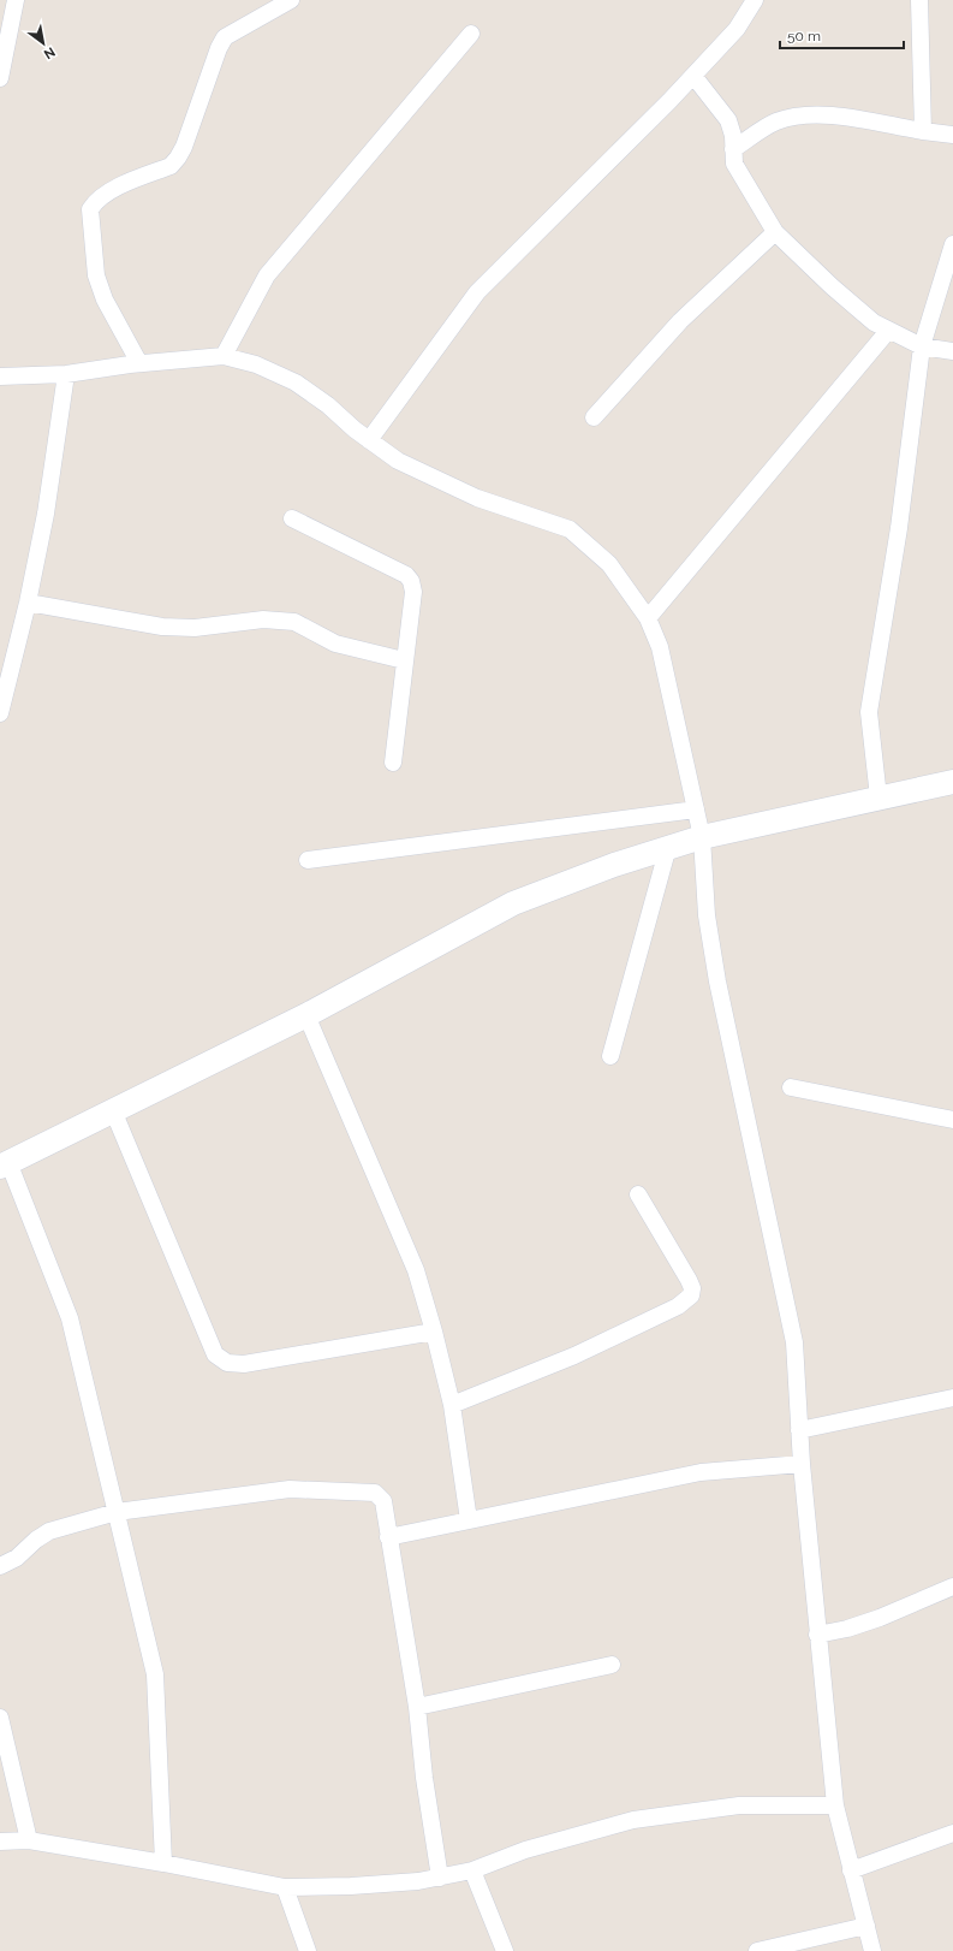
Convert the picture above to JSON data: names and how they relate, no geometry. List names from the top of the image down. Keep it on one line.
{"scale_bar":"50 m","north":"bottom right"}
